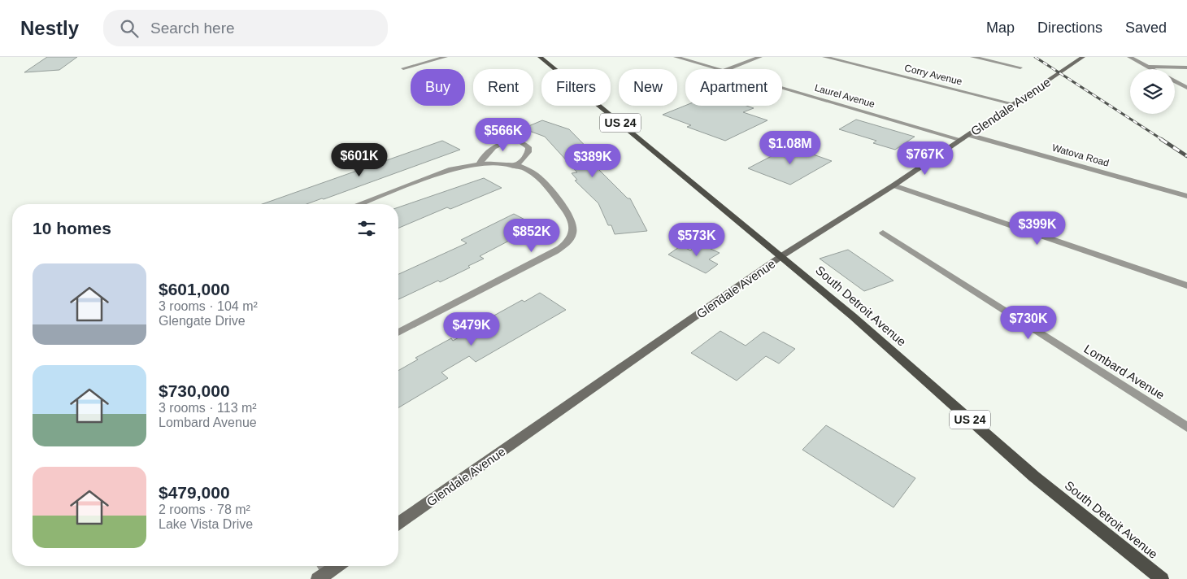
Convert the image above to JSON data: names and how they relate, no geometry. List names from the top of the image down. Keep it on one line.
{"streets":{"main road":["Glendale Avenue","US 24","South Detroit Avenue"],"street":["Corry Avenue","Laurel Avenue","Watova Road","Lombard Avenue"]},"crossings":[["Corry Avenue","Glendale Avenue"],["Laurel Avenue","Glendale Avenue"],["Glendale Avenue","Watova Road"],["Glendale Avenue","South Detroit Avenue"]],"page":{"header":"Nestly","search":"Search here","nav":["Map","Directions","Saved"],"chip":["Buy","Rent","Filters","New","Apartment"],"price":["$566K","$1.08M","$767K","$601K","$389K","$399K","$852K","$573K","$730K","$479K"],"heading":"10 homes","list":[{"name":"$601,000","note":"3 rooms · 104 m² · Glengate Drive"},{"name":"$730,000","note":"3 rooms · 113 m² · Lombard Avenue"},{"name":"$479,000","note":"2 rooms · 78 m² · Lake Vista Drive"}]}}
